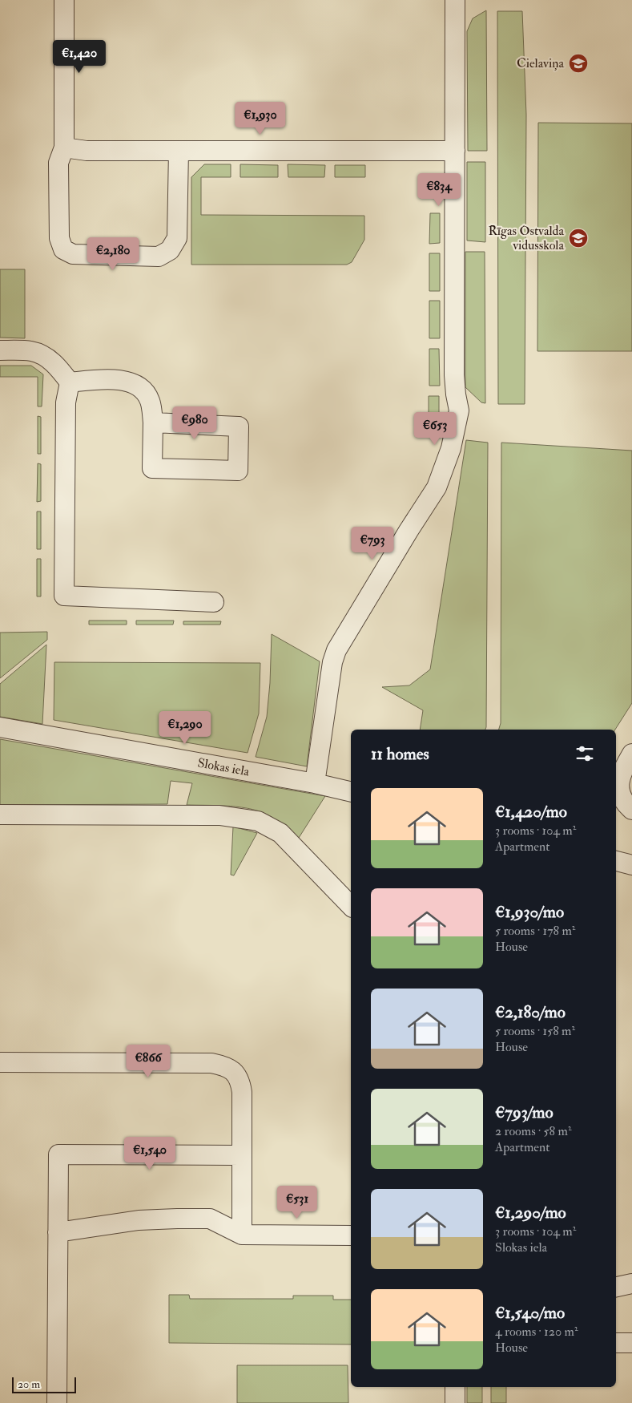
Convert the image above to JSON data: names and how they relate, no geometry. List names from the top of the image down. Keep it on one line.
{"streets":{"street":["Slokas iela"]},"places":{"school or university":["Cielaviņa","Rīgas Ostvalda vidusskola"]},"scale_bar":"20 m","page":{"price":["€1,420","€1,930","€834","€2,180","€980","€653","€793","€1,290","€866","€1,540","€531"],"heading":"11 homes","list":[{"name":"€1,420/mo","note":"3 rooms · 104 m² · Apartment"},{"name":"€1,930/mo","note":"5 rooms · 178 m² · House"},{"name":"€2,180/mo","note":"5 rooms · 158 m² · House"},{"name":"€793/mo","note":"2 rooms · 58 m² · Apartment"},{"name":"€1,290/mo","note":"3 rooms · 104 m² · Slokas iela"},{"name":"€1,540/mo","note":"4 rooms · 120 m² · House"}],"scale":"20 m"}}
